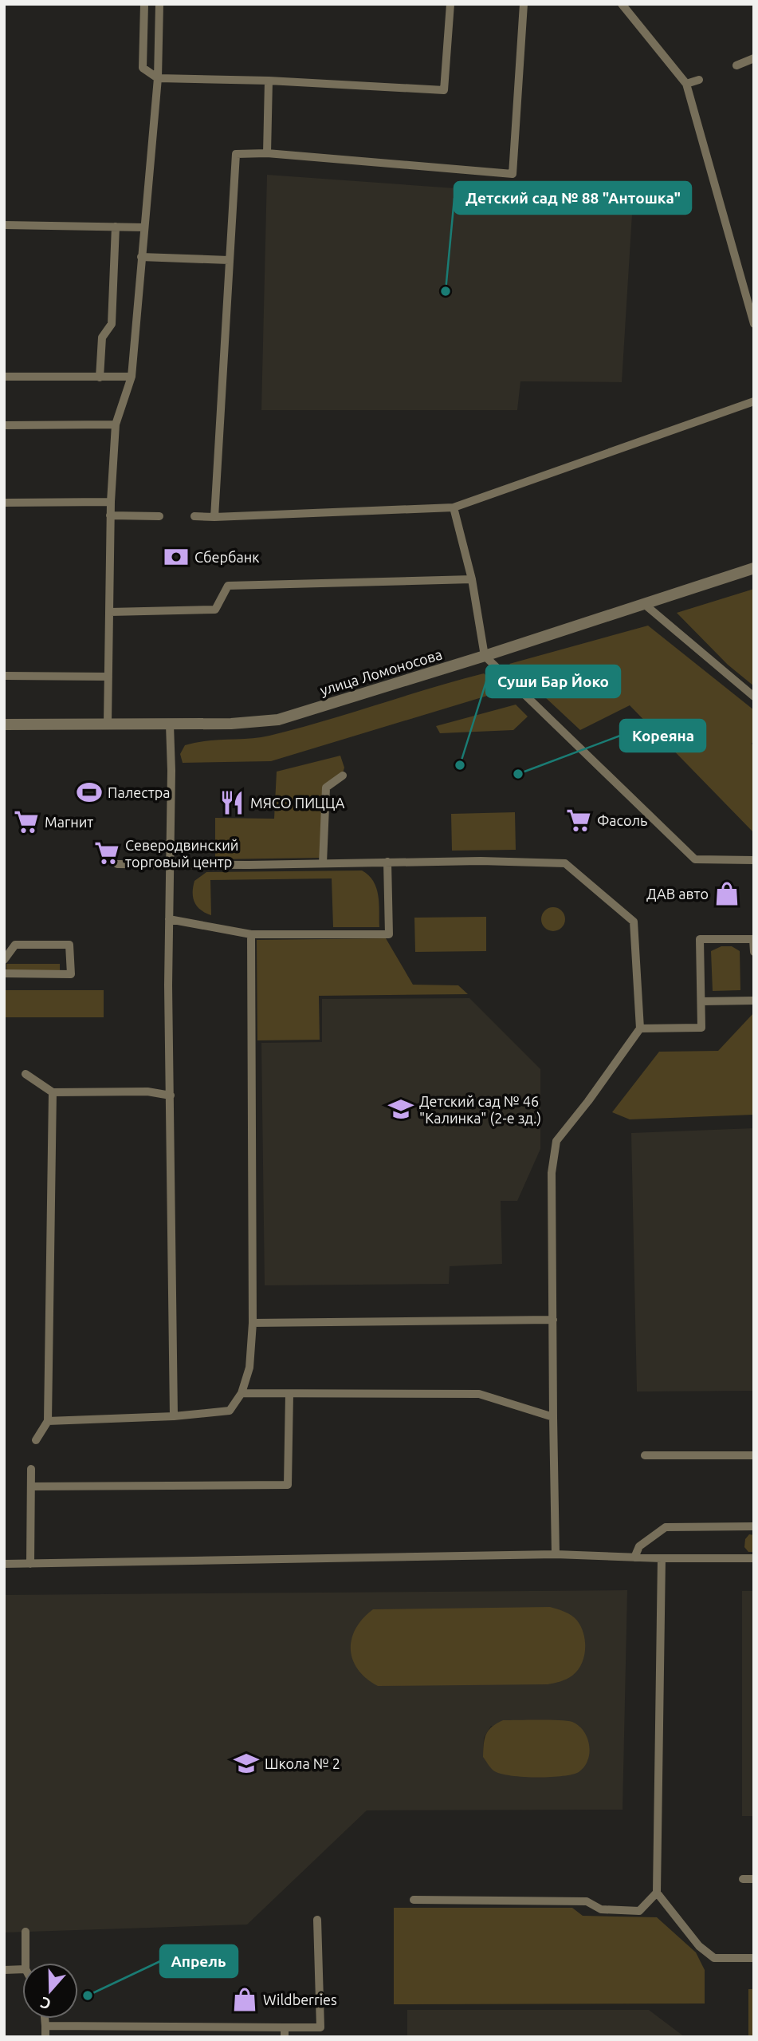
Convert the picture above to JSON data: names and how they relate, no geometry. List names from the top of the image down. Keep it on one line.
{"streets":{"street":["улица Ломоносова"]},"places":{"other":["Детский сад № 88 \"Антошка\"","Суши Бар Йоко","Кореяна","Апрель"],"bank":["Сбербанк"],"sports":["Палестра"],"restaurant":["МЯСО ПИЦЦА"],"supermarket":["Фасоль","Магнит","Северодвинский торговый центр"],"shop":["ДАВ авто","Wildberries"],"school or university":["Детский сад № 46 \"Калинка\" (2-е зд.)","Школа № 2"]},"north":"bottom"}
